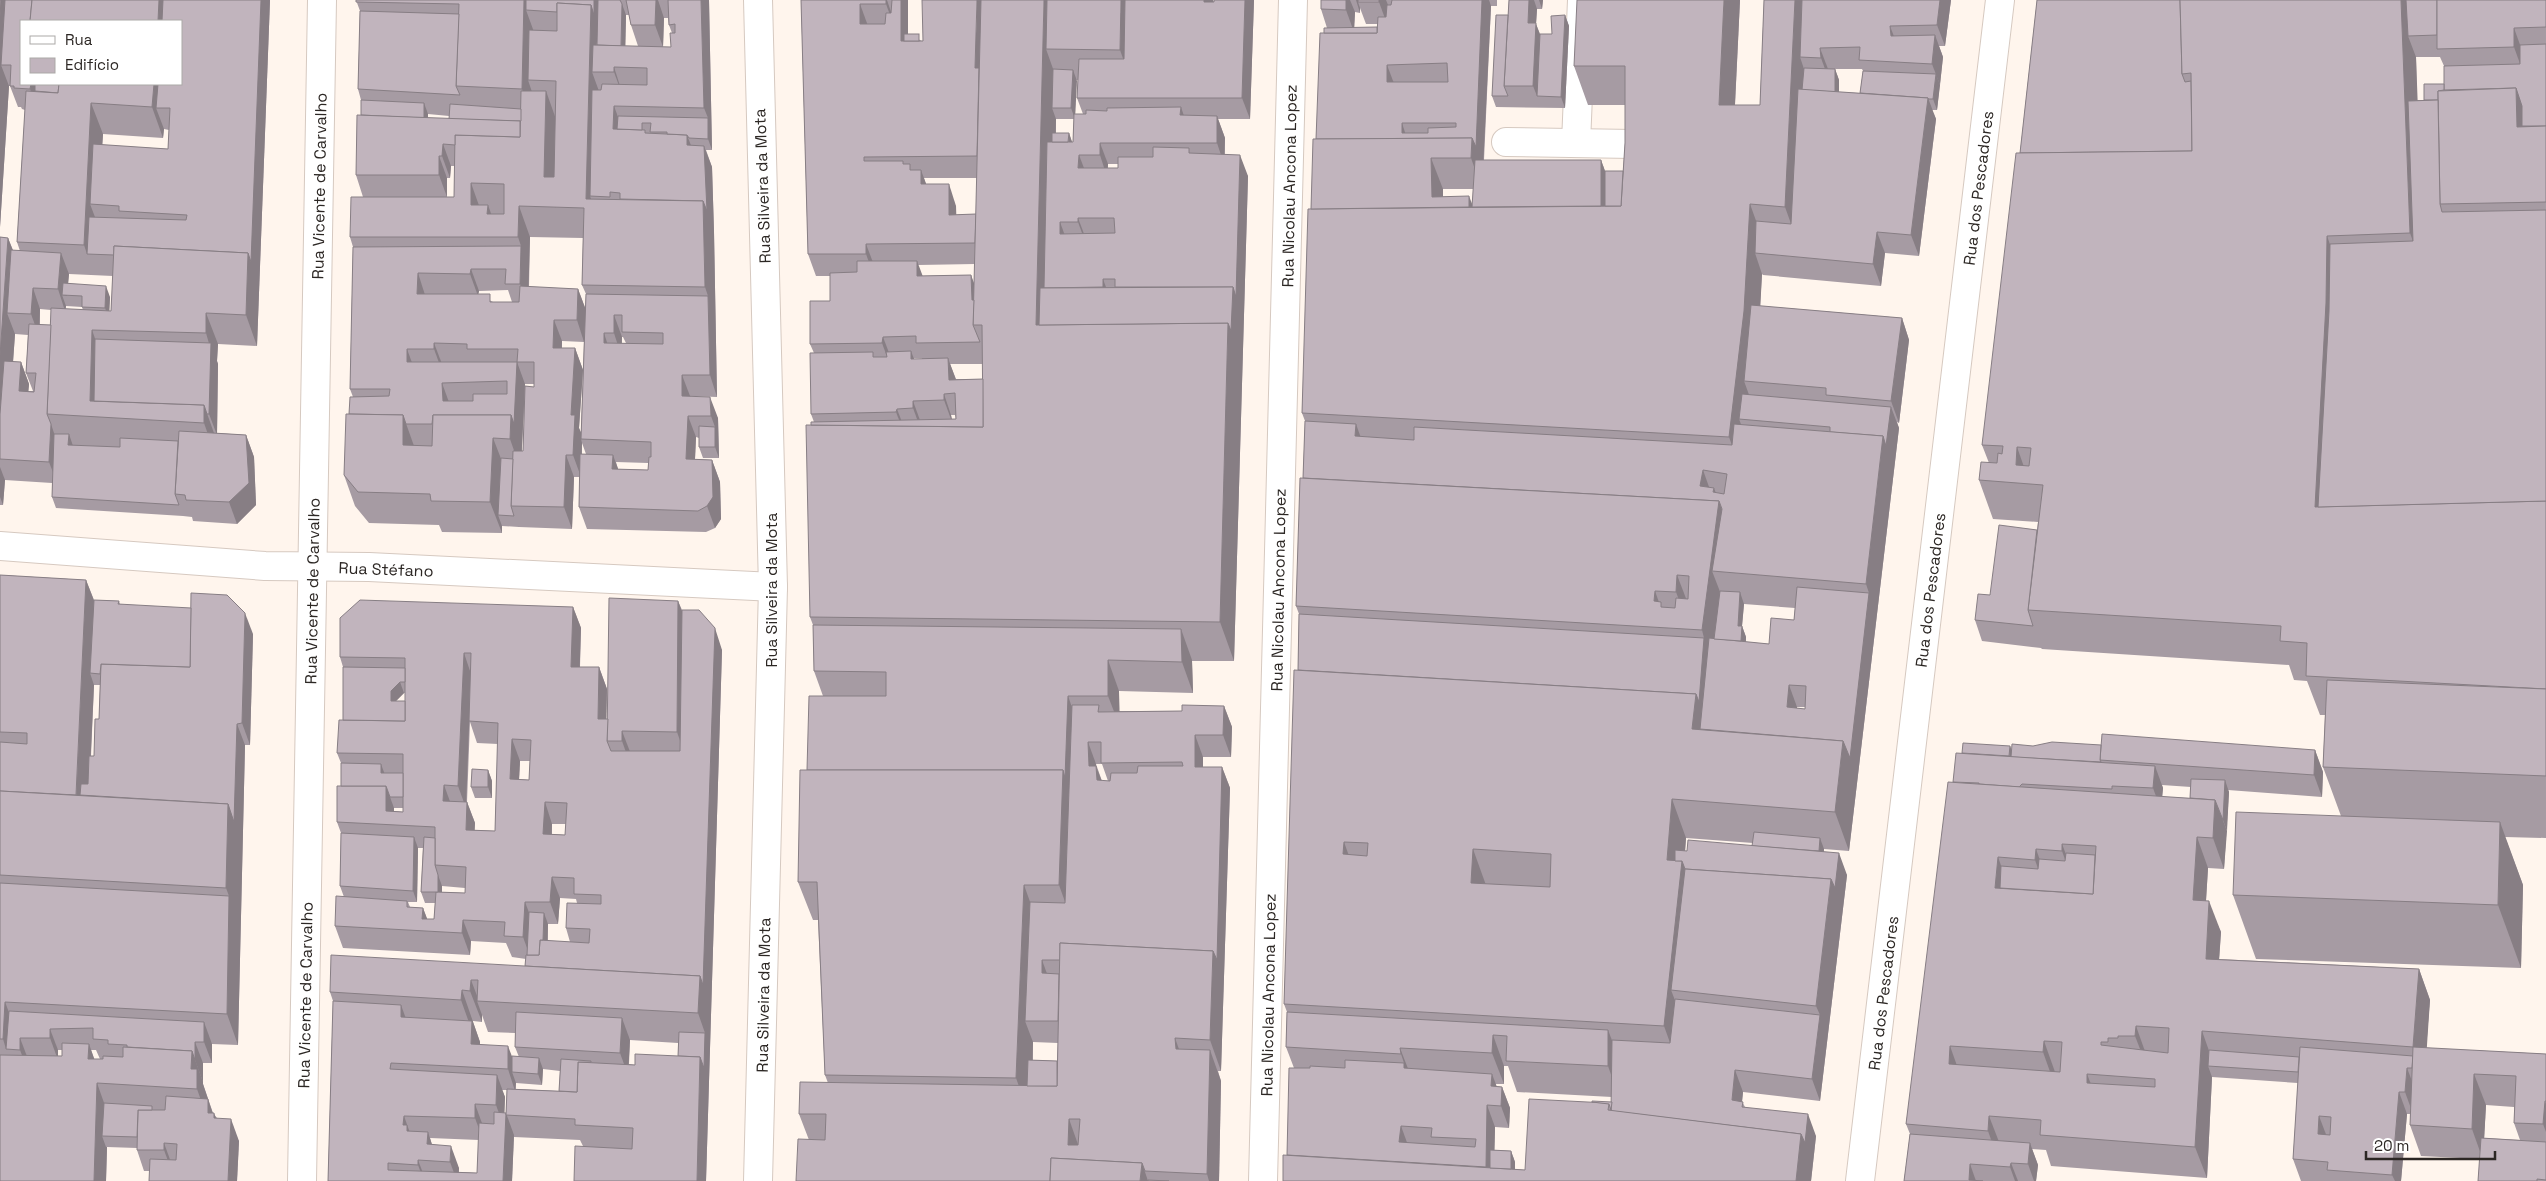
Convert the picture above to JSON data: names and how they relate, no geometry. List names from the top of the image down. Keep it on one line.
{"streets":{"street":["Rua Vicente de Carvalho","Rua Silveira da Mota","Rua Nicolau Ancona Lopez","Rua dos Pescadores","Rua Stéfano"]},"crossings":[["Rua Vicente de Carvalho","Rua Stéfano"],["Rua Silveira da Mota","Rua Stéfano"]],"legend":["Rua","Edifício"],"scale_bar":"20 m"}
